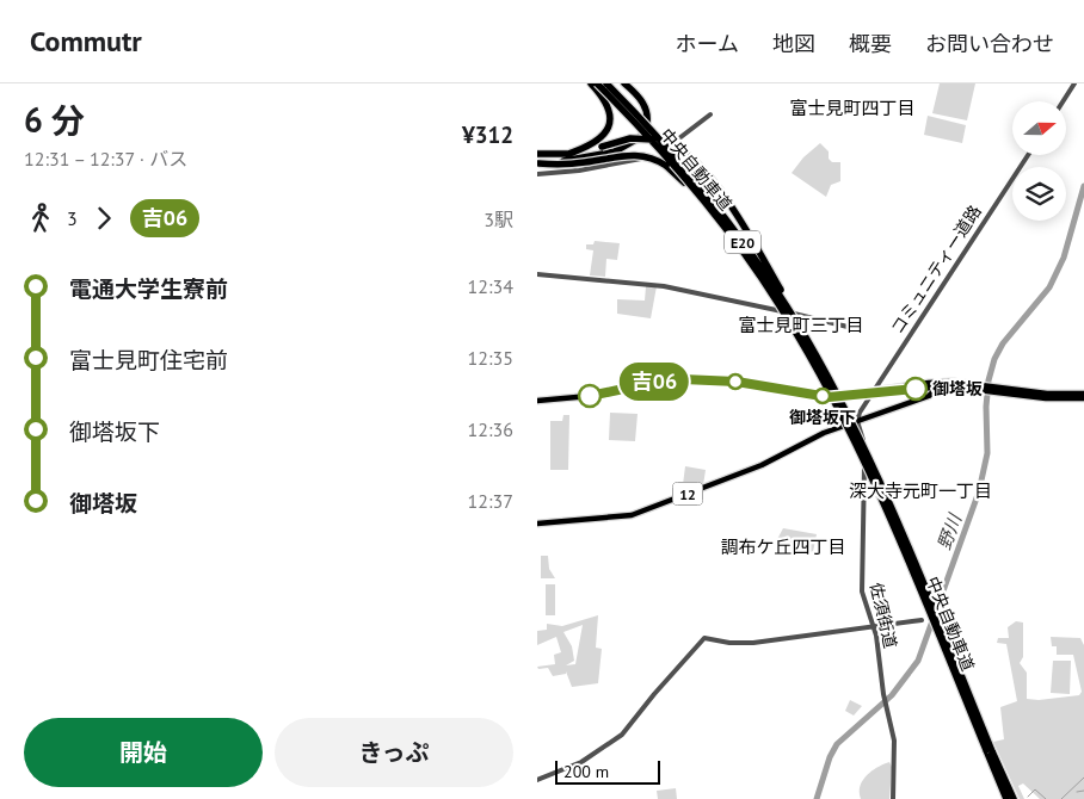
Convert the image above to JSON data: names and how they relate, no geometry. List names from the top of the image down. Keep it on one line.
{"streets":{"highway":["中央自動車道","E20"],"main road":["12"],"street":["コミュニティー道路","佐須街道"]},"crossings":[["中央自動車道","コミュニティー道路"],["中央自動車道","12"],["中央自動車道","佐須街道"],["コミュニティー道路","12"],["コミュニティー道路","佐須街道"],["12","佐須街道"]],"districts":["富士見町四丁目","富士見町三丁目","深大寺元町一丁目","調布ケ丘四丁目"],"water":["野川"],"places":["御塔坂","御塔坂下"],"lines":["bus line 吉06"],"scale_bar":"200 m","north":"right","page":{"header":"Commutr","nav":["ホーム","地図","概要","お問い合わせ"],"heading":["6 分","12:31 – 12:37 · バス","¥312"],"on_map":"吉06","legs":["3","吉06","3駅"],"list":[{"name":"電通大学生寮前","value":"12:34"},{"name":"富士見町住宅前","value":"12:35"},{"name":"御塔坂下","value":"12:36"},{"name":"御塔坂","value":"12:37"}],"buttons":["開始","きっぷ"],"scale":"200 m"}}
